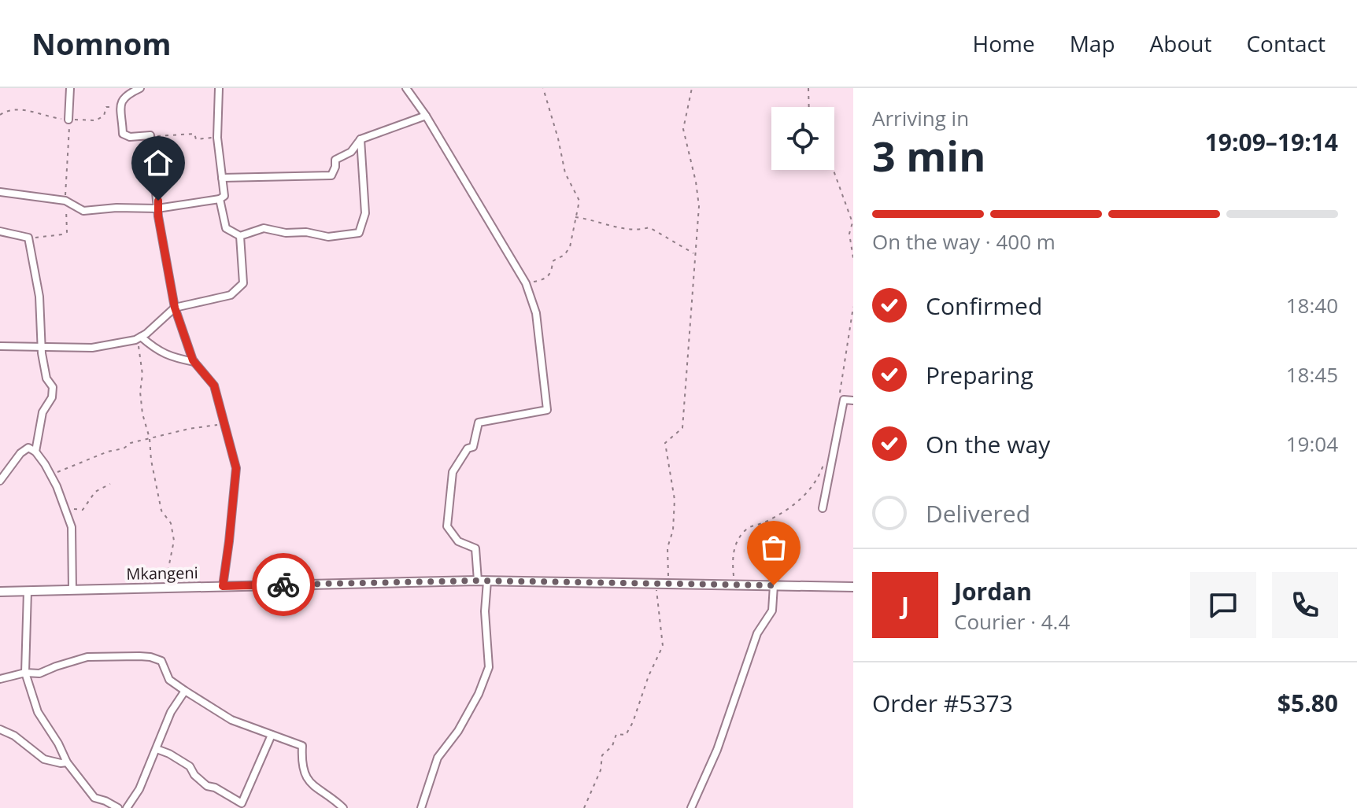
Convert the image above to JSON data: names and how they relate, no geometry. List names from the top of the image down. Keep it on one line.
{"streets":{"street":["Mkangeni"]},"page":{"header":"Nomnom","nav":["Home","Map","About","Contact"],"heading":["3 min","Arriving in","19:09–19:14"],"panel":["Jordan","Courier · 4.4","Order #5373","$5.80"],"bar":"On the way · 400 m","list":[["Confirmed","18:40"],["Preparing","18:45"],["On the way","19:04"],"Delivered"],"round":"J"}}
